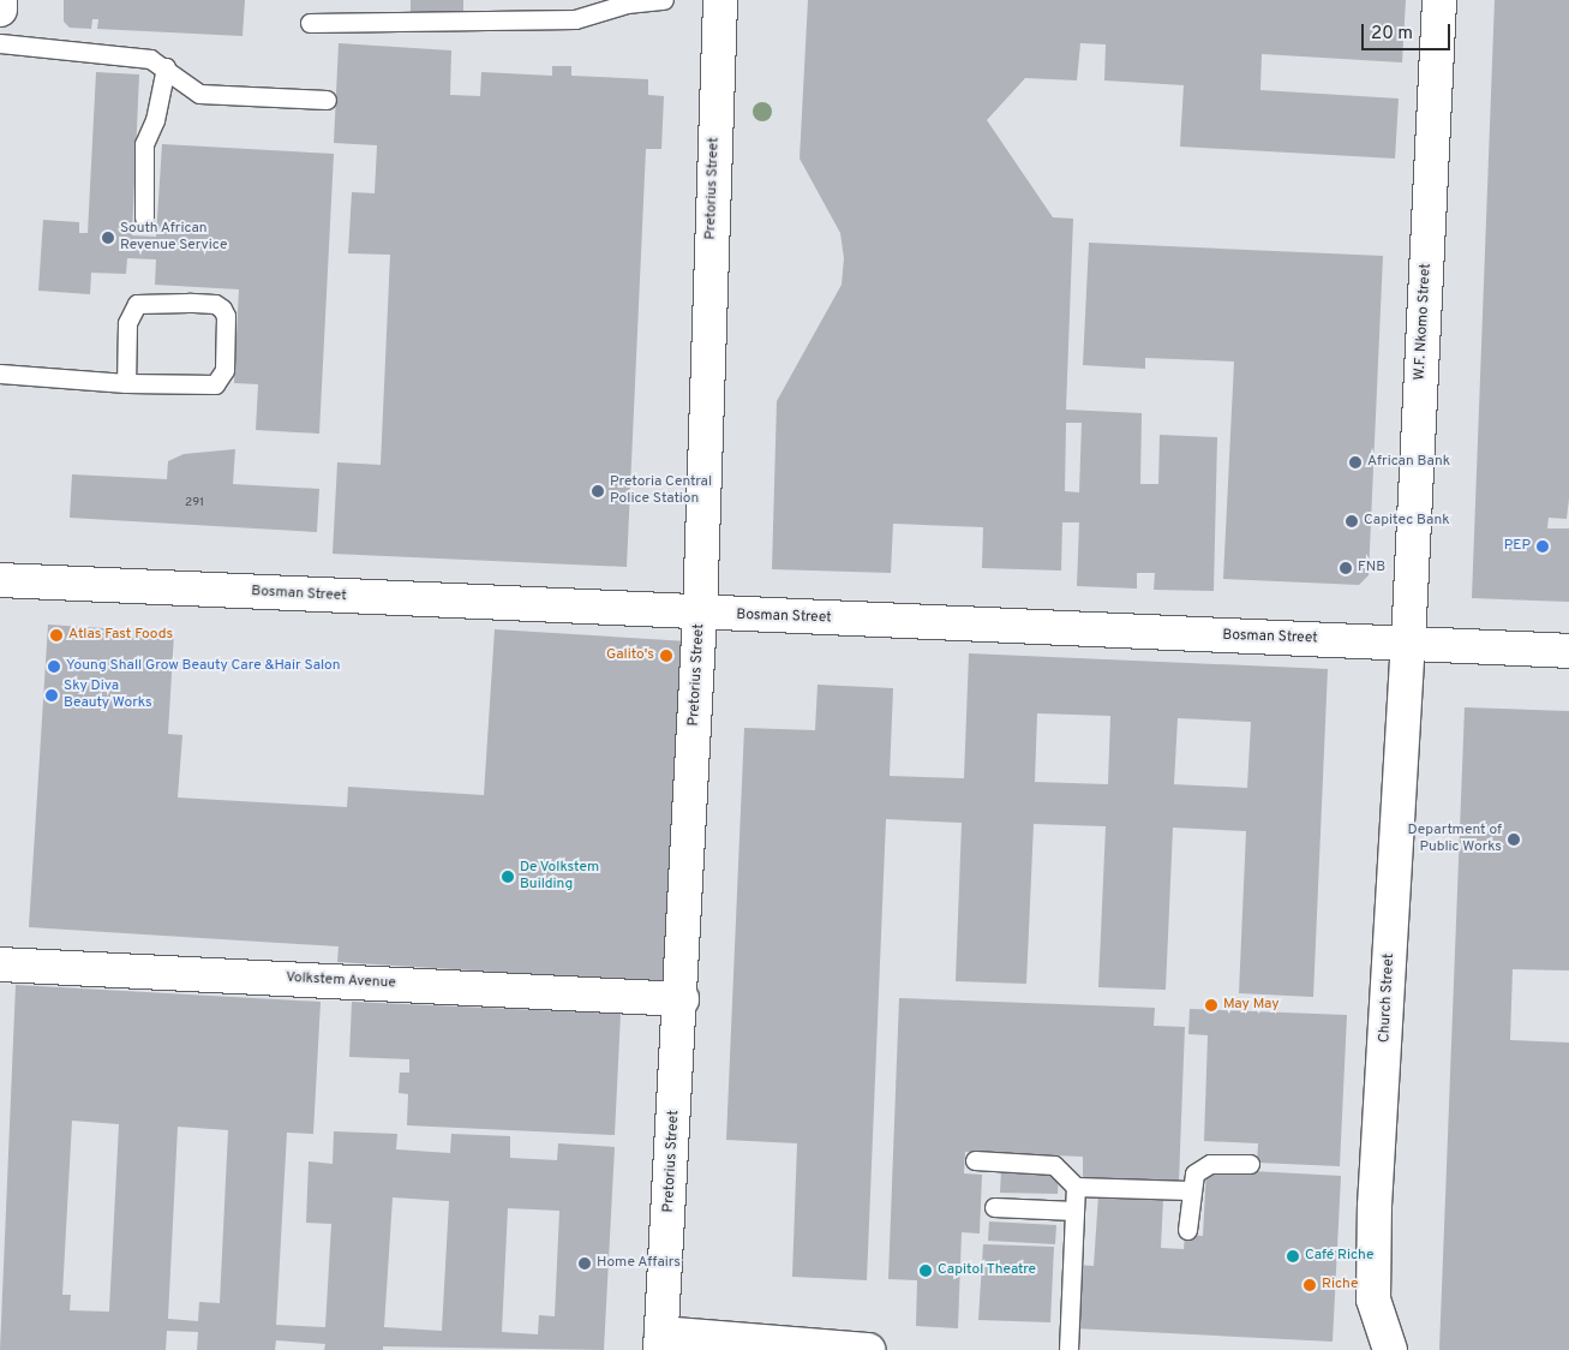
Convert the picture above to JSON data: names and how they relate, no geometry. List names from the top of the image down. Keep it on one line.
{"streets":{"street":["Pretorius Street","W.F. Nkomo Street","Bosman Street","Volkstem Avenue","Church Street"]},"crossings":[["Pretorius Street","Bosman Street"],["Pretorius Street","Volkstem Avenue"],["W.F. Nkomo Street","Bosman Street"],["W.F. Nkomo Street","Church Street"],["Bosman Street","Church Street"]],"places":["South African Revenue Service","African Bank","Pretoria Central Police Station","Capitec Bank","PEP","FNB","Atlas Fast Foods","Galito's","Young Shall Grow Beauty Care &Hair Salon","Sky Diva Beauty Works","Department of Public Works","De Volkstem Building","May May","Café Riche","Home Affairs","Capitol Theatre","Riche"],"house_numbers":["291"],"scale_bar":"20 m"}
